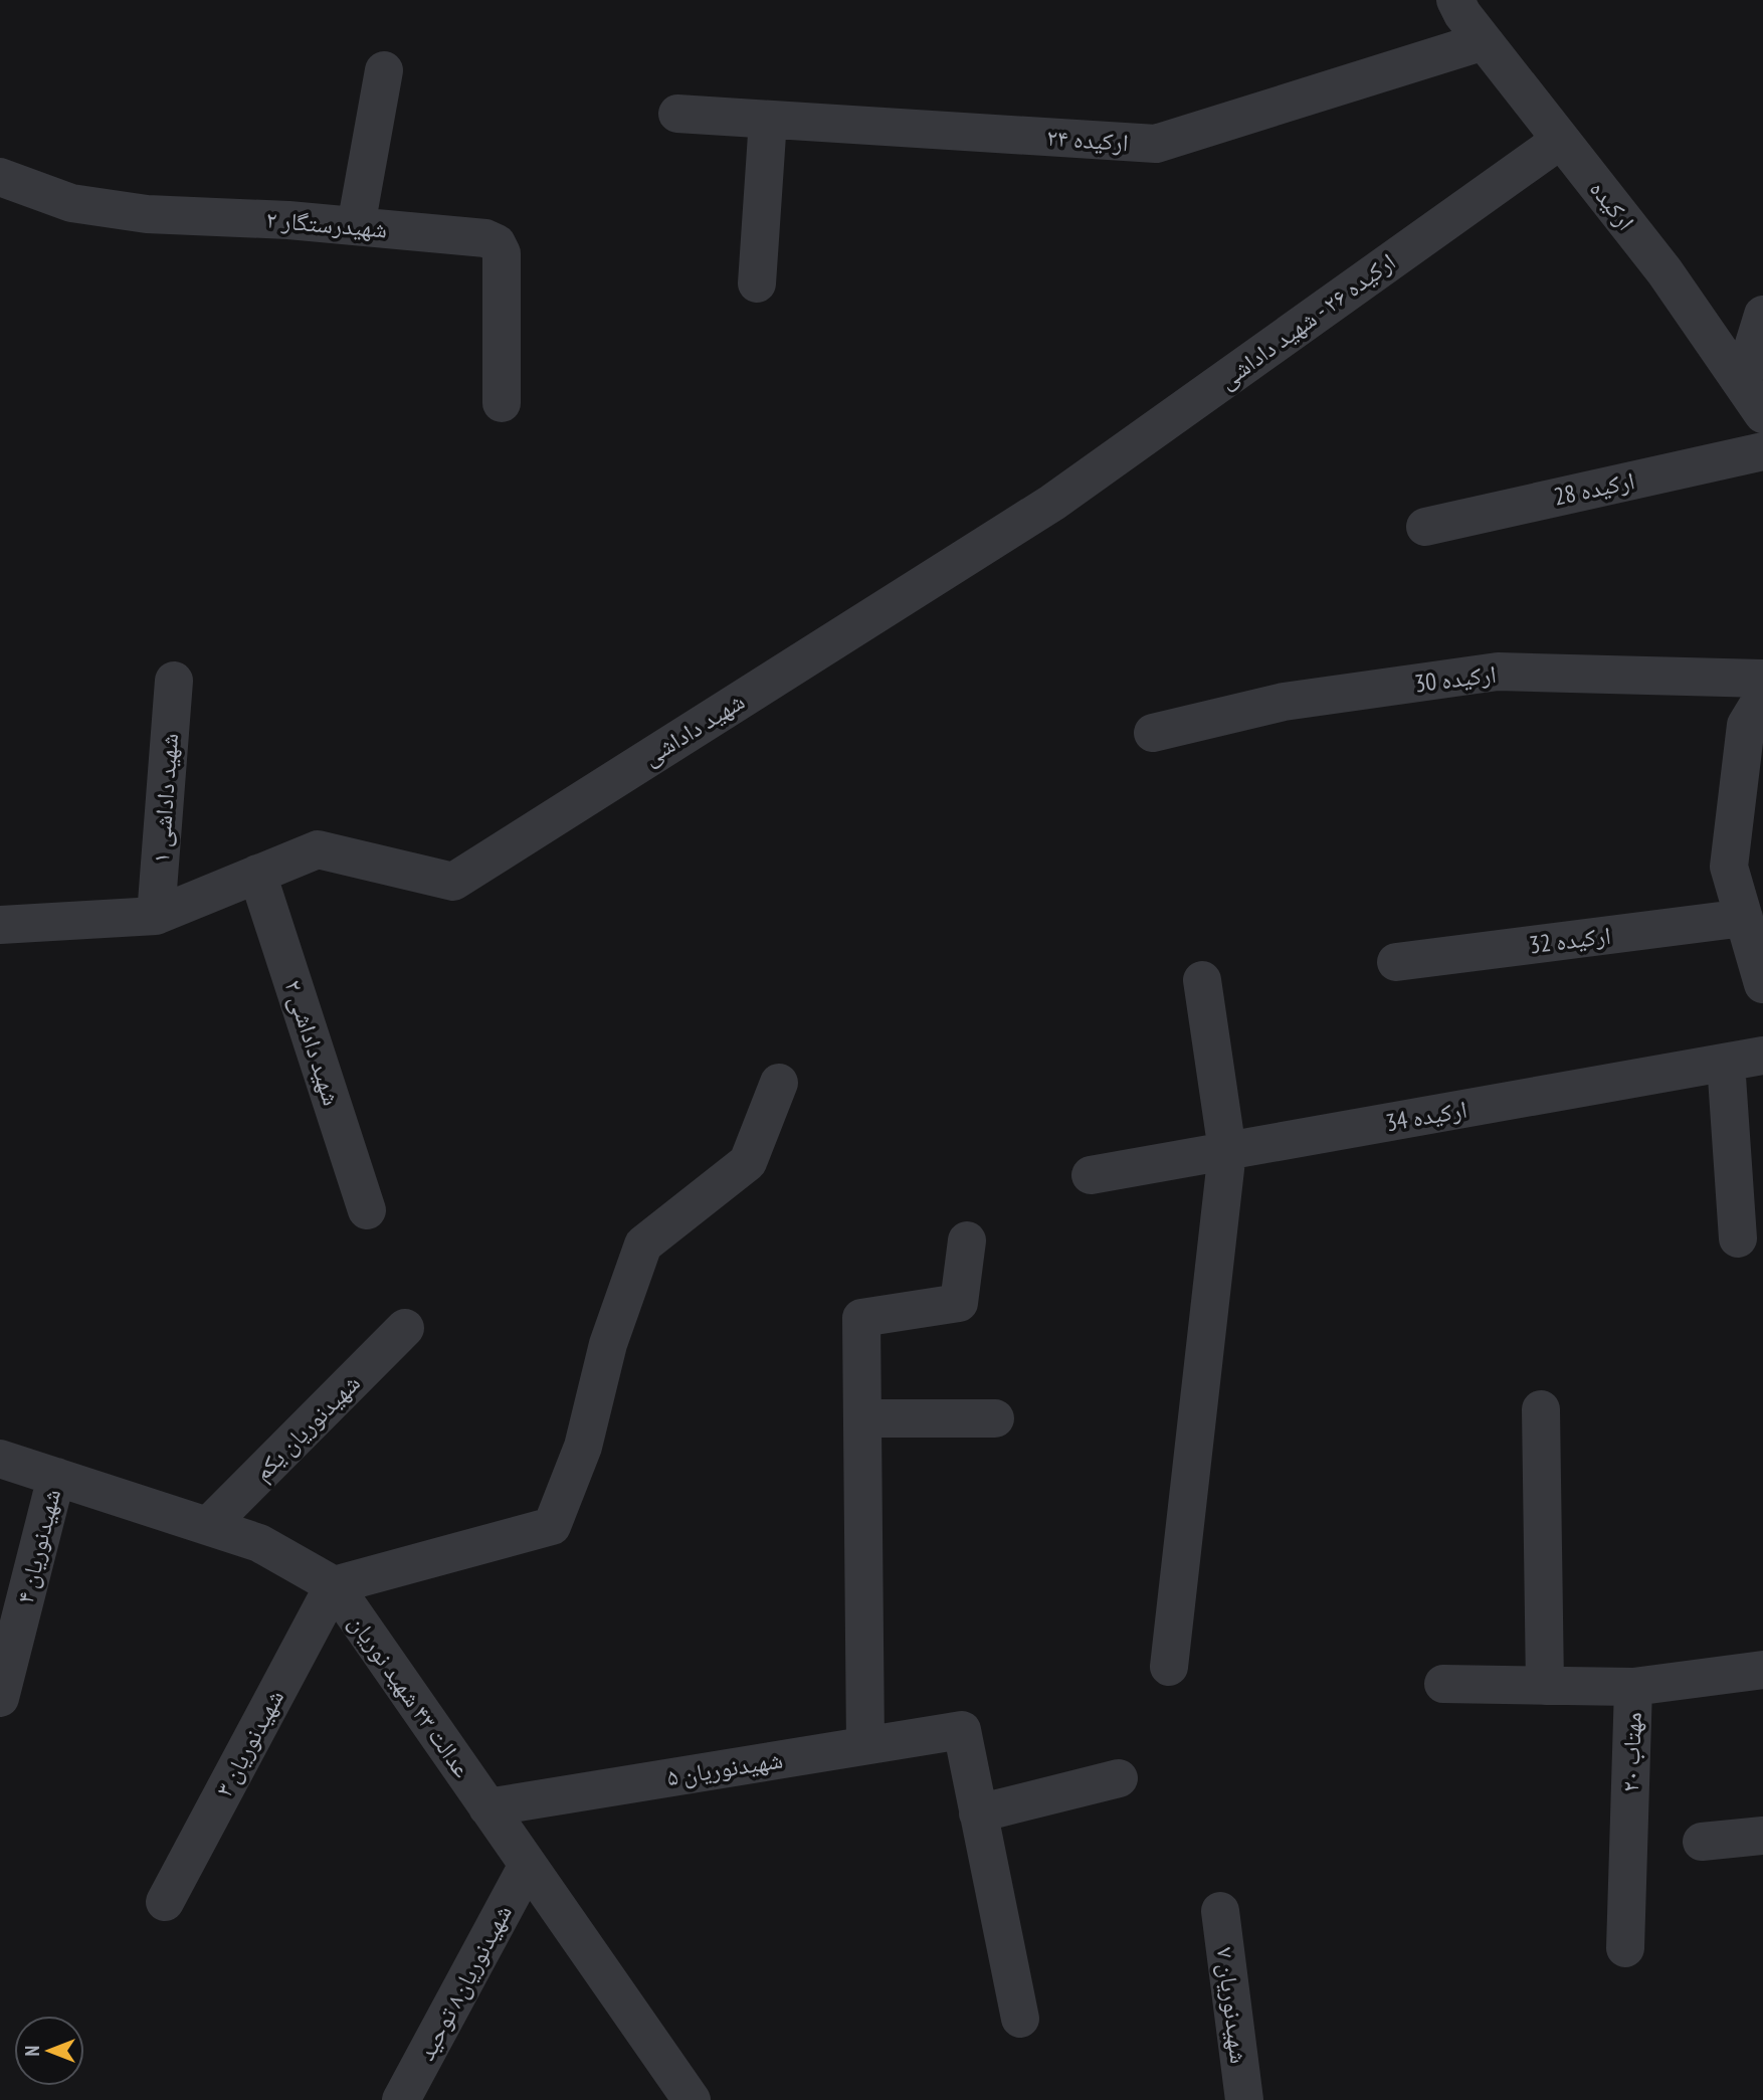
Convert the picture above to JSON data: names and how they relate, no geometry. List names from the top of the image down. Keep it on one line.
{"streets":{"street":["ارکیده ۲۴","ارکیده","شهیدرستگار ۲","ارکیده ۲۶ - شهید داداشی","ارکیده 28","ارکیده 30","شهید داداشی","شهید داداشی ۱","ارکیده 32","شهید داداشی ۲","ارکیده 34","شهیدنوریان یکم","شهیدنوریان ۴","عدالت ۴۳ شهید نوریان","شهیدنوریان ۳","مهتاب ۲۰","شهیدنوریان ۵","شهیدنوریان۸ توحید","شهیدنوریان ۷"]},"crossings":[["ارکیده ۲۴","ارکیده"],["ارکیده","ارکیده ۲۶ - شهید داداشی"],["ارکیده ۲۶ - شهید داداشی","شهید داداشی"],["شهید داداشی","شهید داداشی ۲"],["شهیدنوریان یکم","عدالت ۴۳ شهید نوریان"],["شهیدنوریان ۴","عدالت ۴۳ شهید نوریان"],["عدالت ۴۳ شهید نوریان","شهیدنوریان ۳"],["عدالت ۴۳ شهید نوریان","شهیدنوریان ۵"],["عدالت ۴۳ شهید نوریان","شهیدنوریان۸ توحید"]],"north":"left"}
